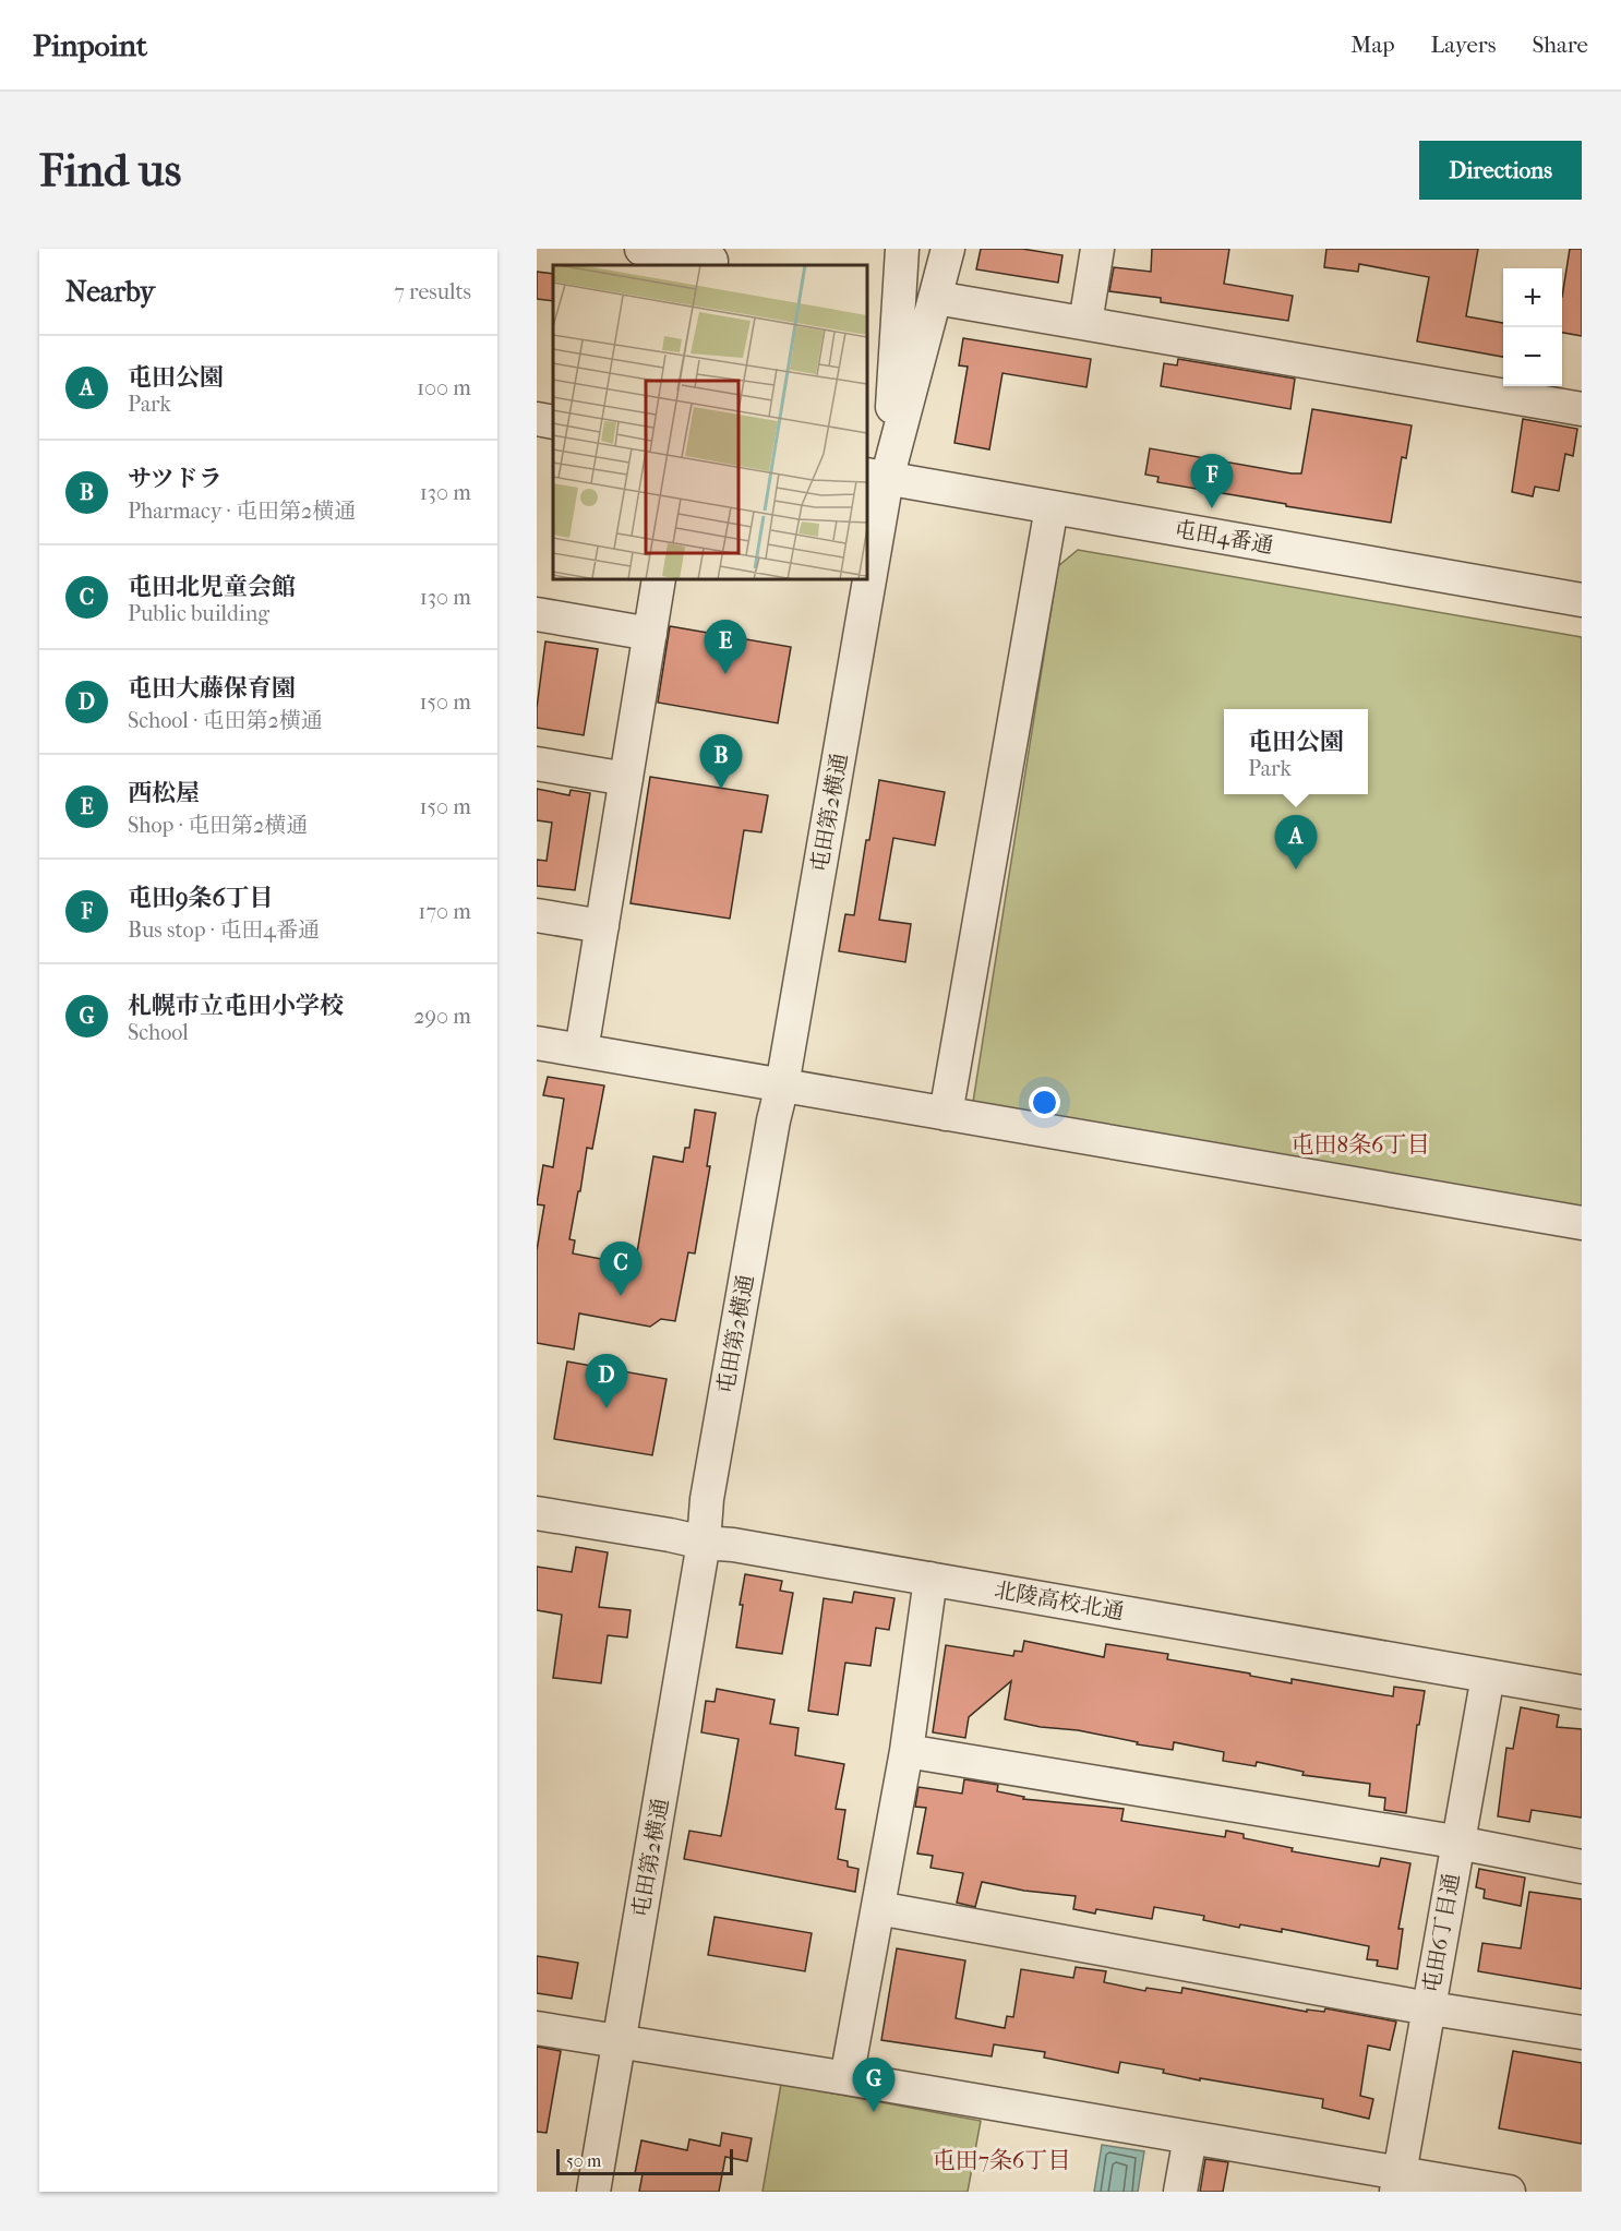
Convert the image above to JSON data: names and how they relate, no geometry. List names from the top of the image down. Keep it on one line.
{"streets":{"street":["屯田4番通","屯田第2横通","北陵高校北通","屯田6丁目通"]},"crossings":[["屯田4番通","屯田第2横通"],["屯田第2横通","北陵高校北通"],["北陵高校北通","屯田6丁目通"]],"districts":["屯田8条6丁目","屯田7条6丁目"],"scale_bar":"50 m","page":{"header":"Pinpoint","nav":["Map","Layers","Share"],"buttons":"Directions","title":"Find us","heading":["Nearby","7 results"],"map_buttons":["+","−"],"list":[{"mark":"A","name":"屯田公園","note":"Park","value":"100 m"},{"mark":"B","name":"サツドラ","note":"Pharmacy · 屯田第2横通","value":"130 m"},{"mark":"C","name":"屯田北児童会館","note":"Public building","value":"130 m"},{"mark":"D","name":"屯田大藤保育園","note":"School · 屯田第2横通","value":"150 m"},{"mark":"E","name":"西松屋","note":"Shop · 屯田第2横通","value":"150 m"},{"mark":"F","name":"屯田9条6丁目","note":"Bus stop · 屯田4番通","value":"170 m"},{"mark":"G","name":"札幌市立屯田小学校","note":"School","value":"290 m"}],"pins":["F","E","B","A","C","D","G"],"popup":["屯田公園","Park"],"scale":"50 m"}}
